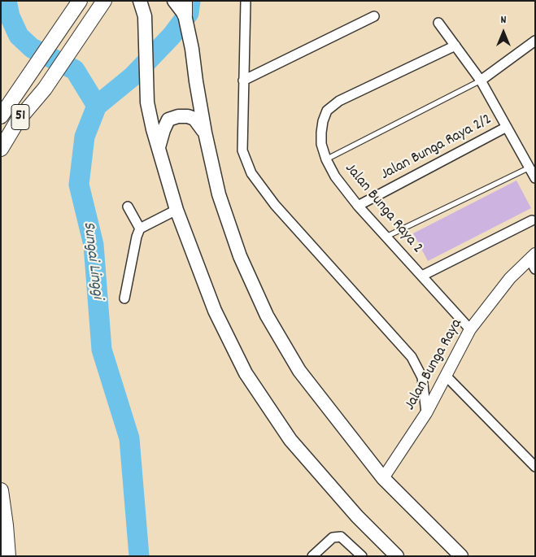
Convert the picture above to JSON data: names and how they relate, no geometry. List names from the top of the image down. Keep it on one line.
{"streets":{"highway":["51"],"street":["Jalan Bunga Raya 2/2","Jalan Bunga Raya 2","Jalan Bunga Raya"]},"crossings":[["Jalan Bunga Raya 2/2","Jalan Bunga Raya 2"],["Jalan Bunga Raya 2","Jalan Bunga Raya"]],"water":["Sungai Linggi"],"north":"top"}
